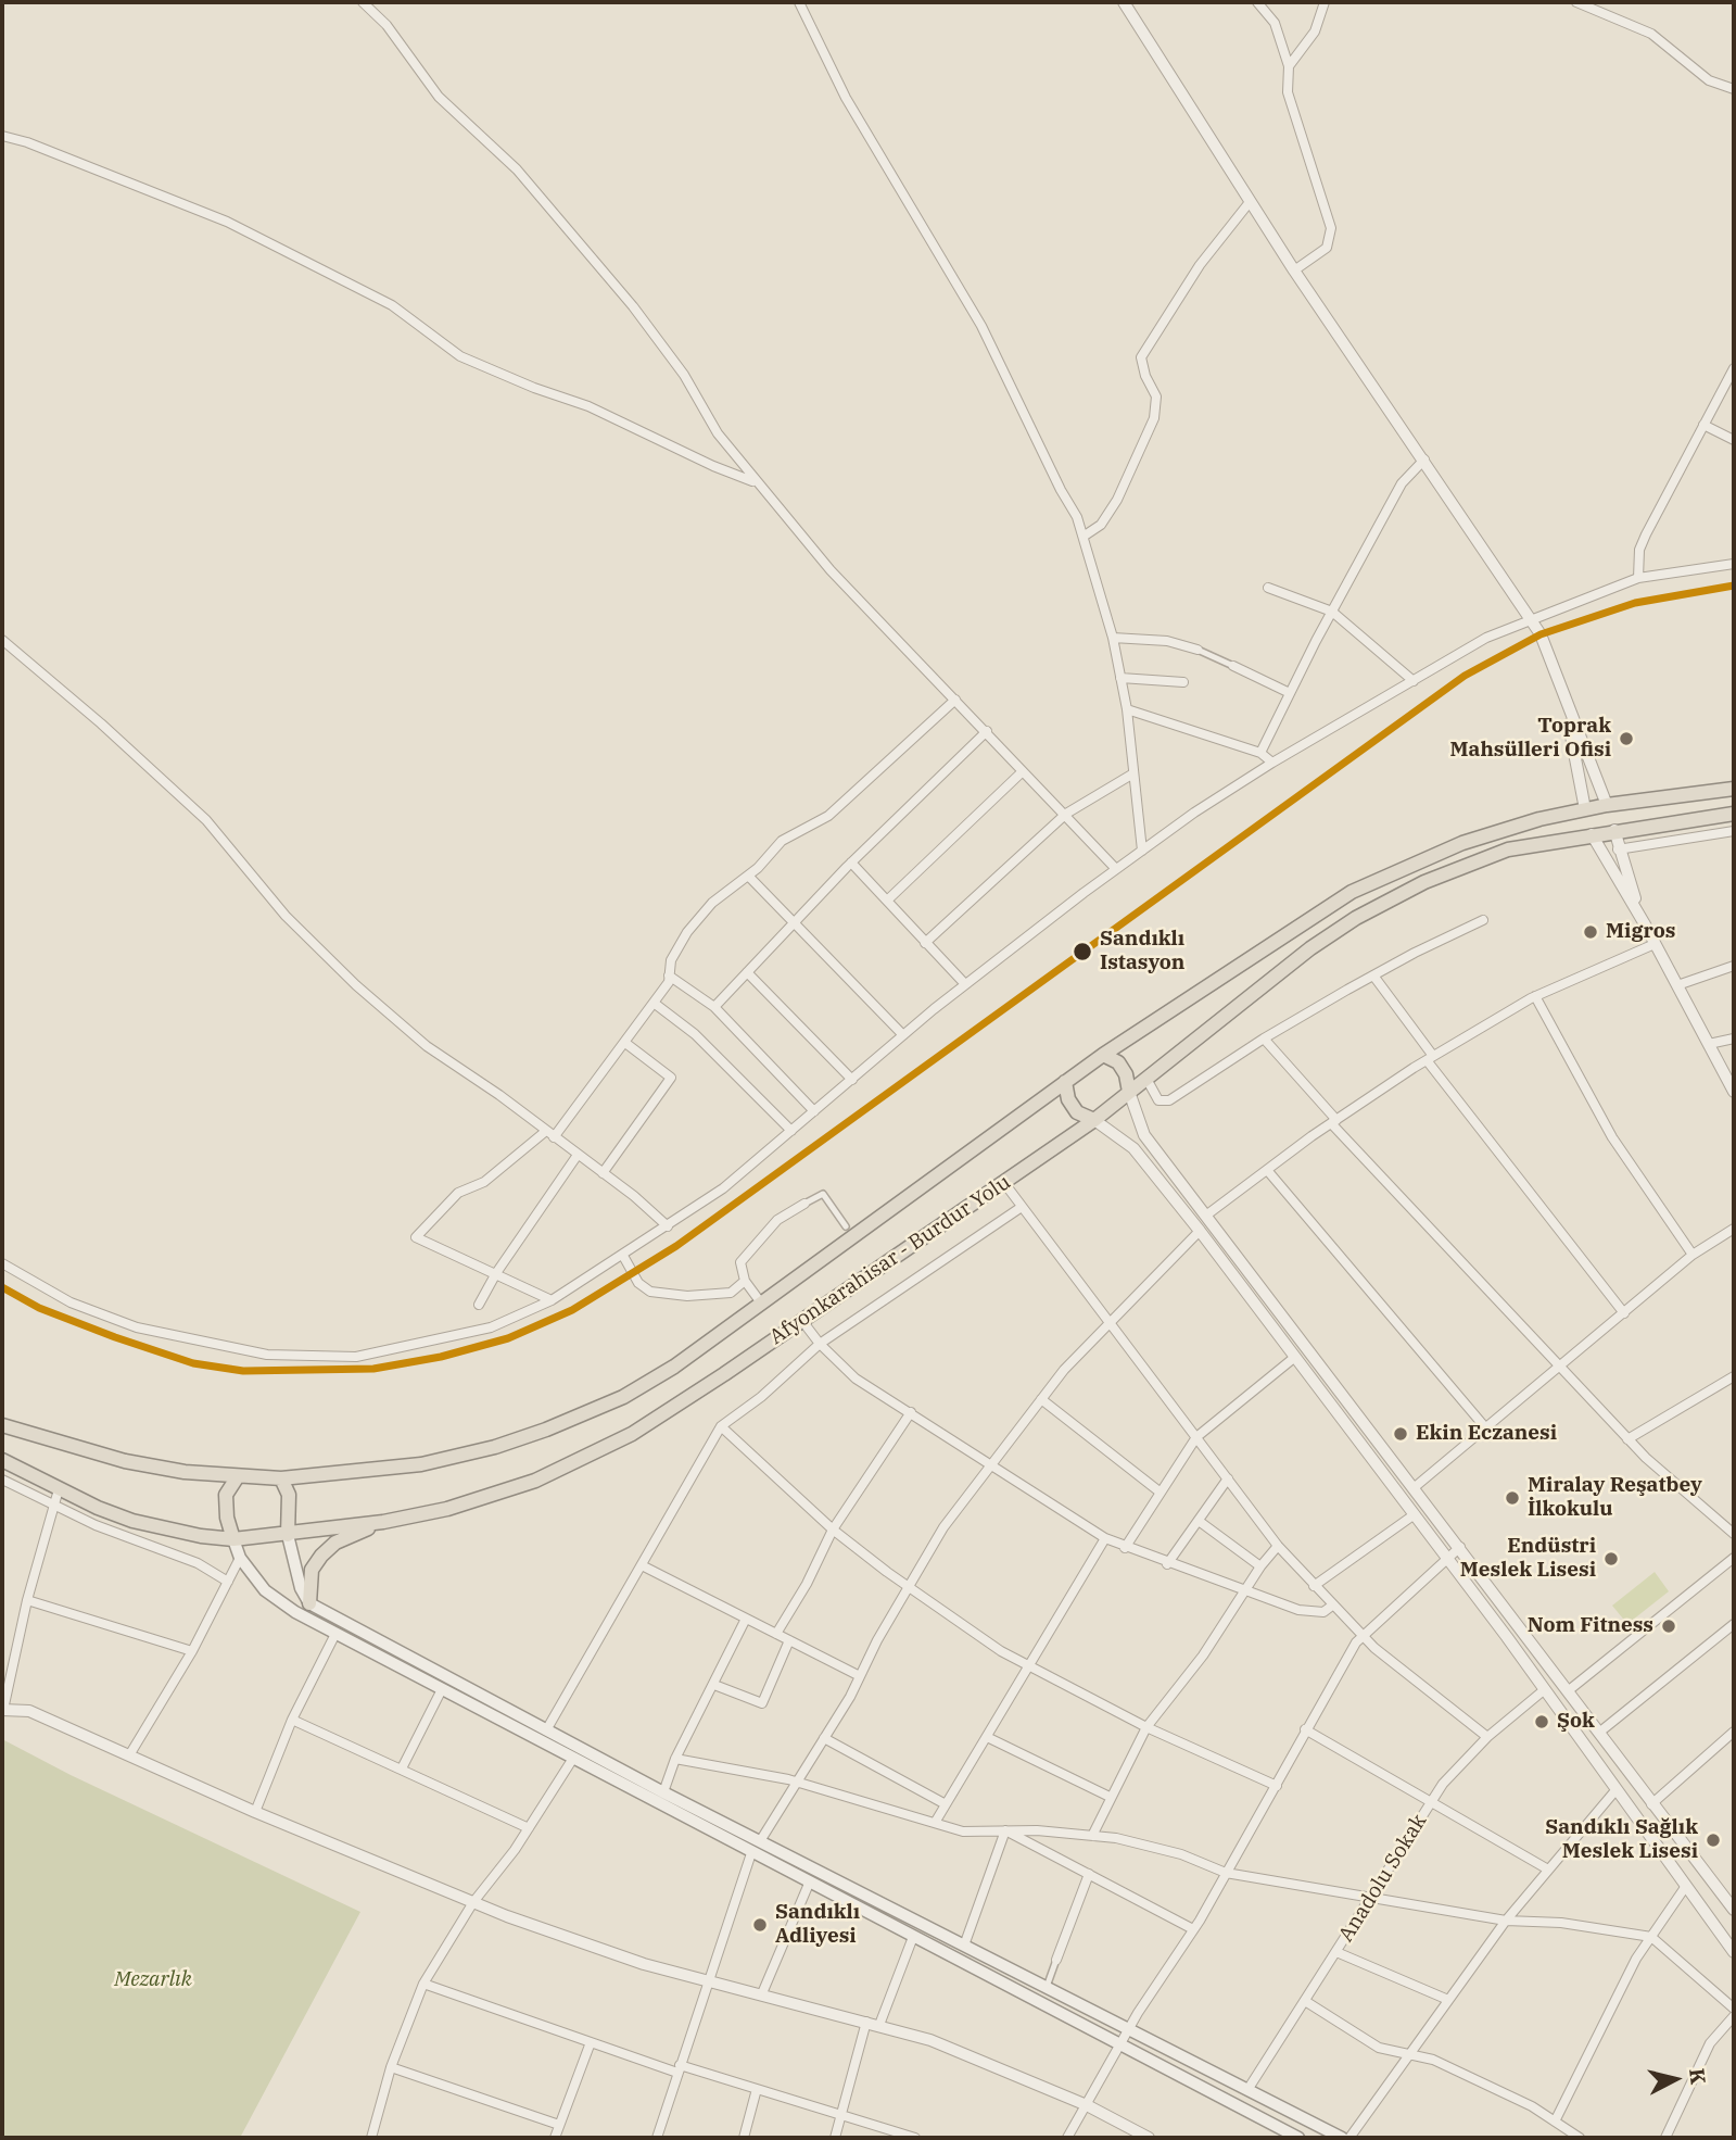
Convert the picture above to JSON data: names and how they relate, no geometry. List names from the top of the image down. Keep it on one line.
{"streets":{"highway":["Afyonkarahisar - Burdur Yolu"],"street":["Anadolu Sokak"]},"parks":["Mezarlık"],"places":["Toprak Mahsülleri Ofisi","Migros","Sandıklı Istasyon","Ekin Eczanesi","Miralay Reşatbey İlkokulu","Endüstri Meslek Lisesi","Nom Fitness","Şok","Sandıklı Sağlık Meslek Lisesi","Sandıklı Adliyesi"],"north":"right"}
